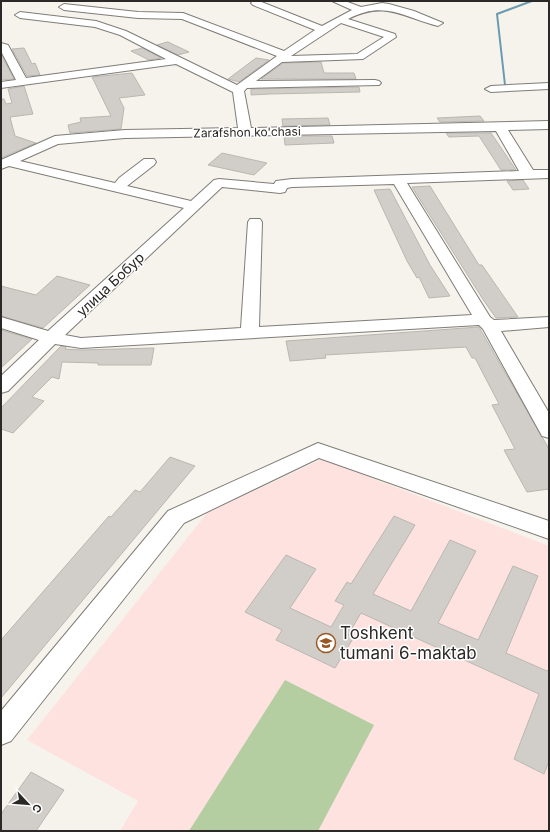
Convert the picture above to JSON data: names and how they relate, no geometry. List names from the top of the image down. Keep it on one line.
{"streets":{"street":["Zarafshon ko'chasi","улица Бобур"]},"places":{"school or university":["Toshkent tumani 6-maktab"]},"north":"bottom right"}
